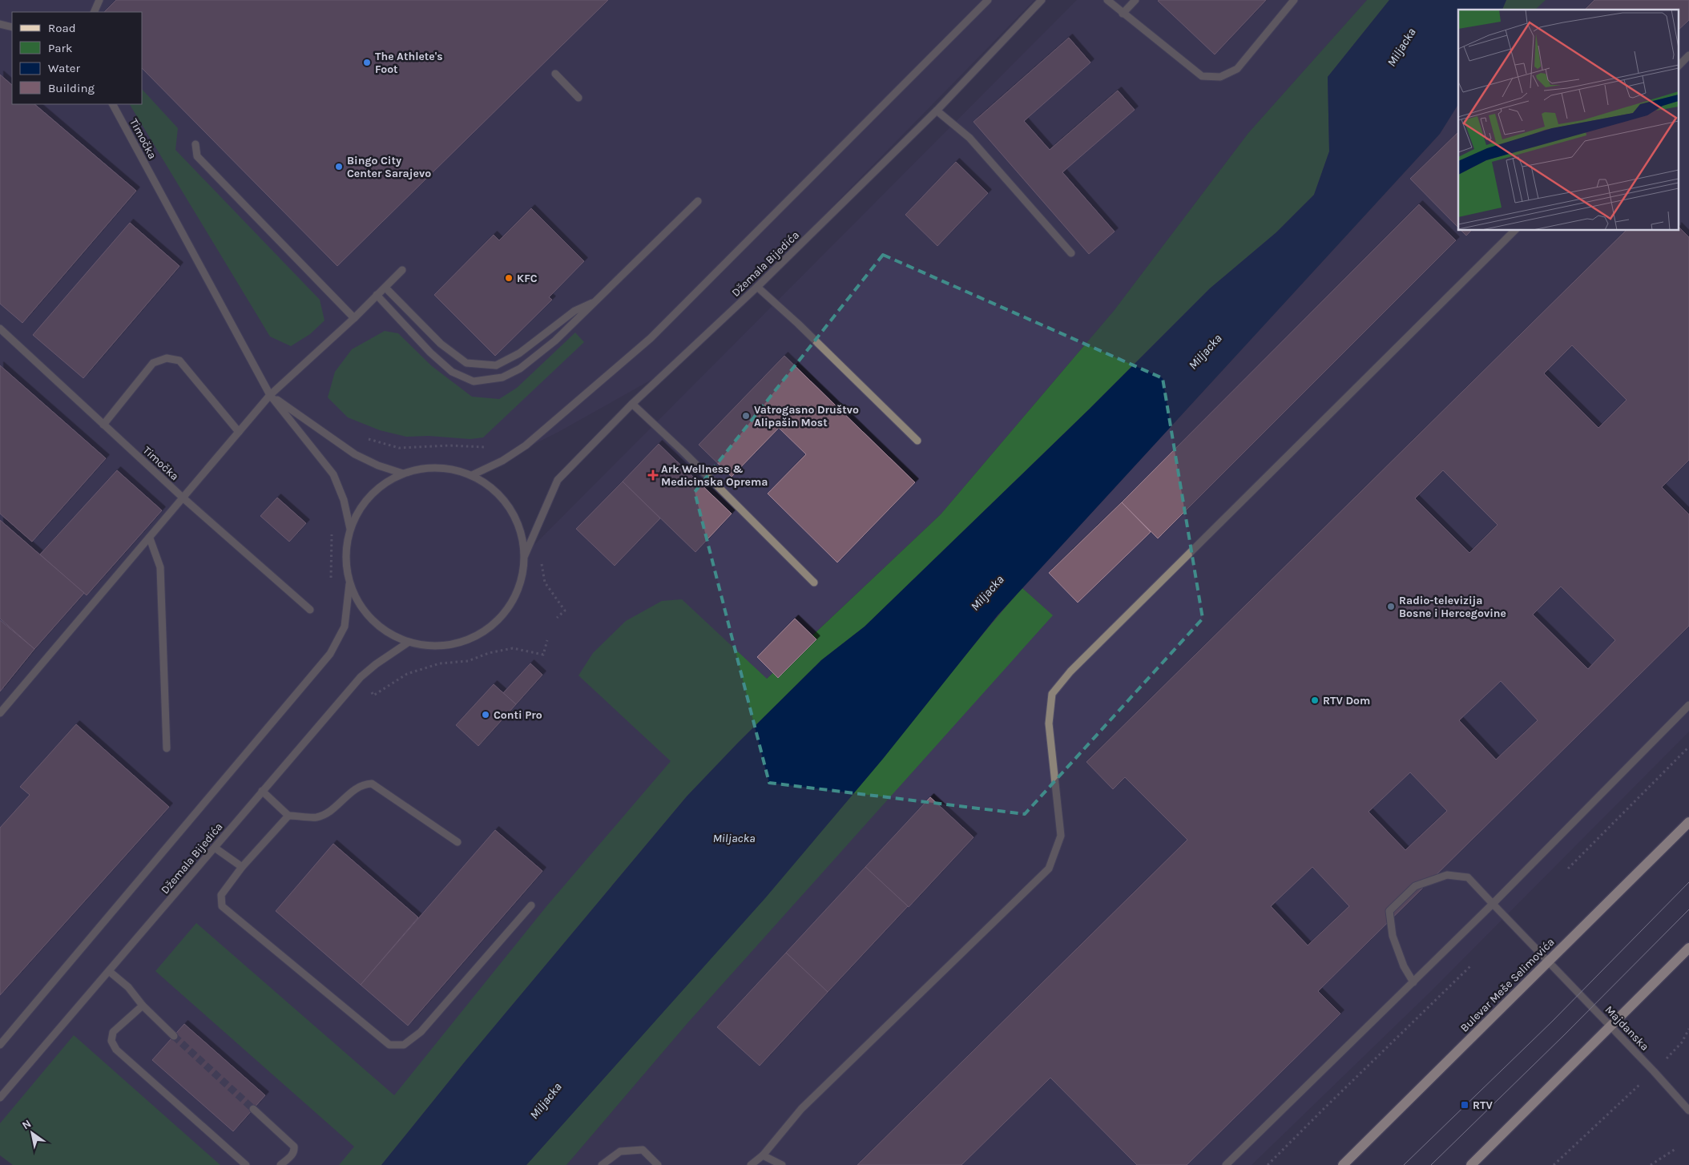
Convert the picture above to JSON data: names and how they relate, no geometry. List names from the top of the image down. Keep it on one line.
{"streets":{"main road":["Bulevar Meše Selimovića"],"street":["Timočka","Džemala Bijedića","Majdanska"]},"crossings":[["Timočka","Džemala Bijedića"],["Bulevar Meše Selimovića","Majdanska"]],"water":["Miljacka"],"places":{"other":["The Athlete's Foot","Bingo City Center Sarajevo","KFC","Vatrogasno Društvo Alipašin Most","Radio-televizija Bosne i Hercegovine","RTV Dom","Conti Pro"],"health":["Ark Wellness & Medicinska Oprema"],"transit":["RTV"]},"legend":["Road","Park","Water","Building"],"north":"top left"}
